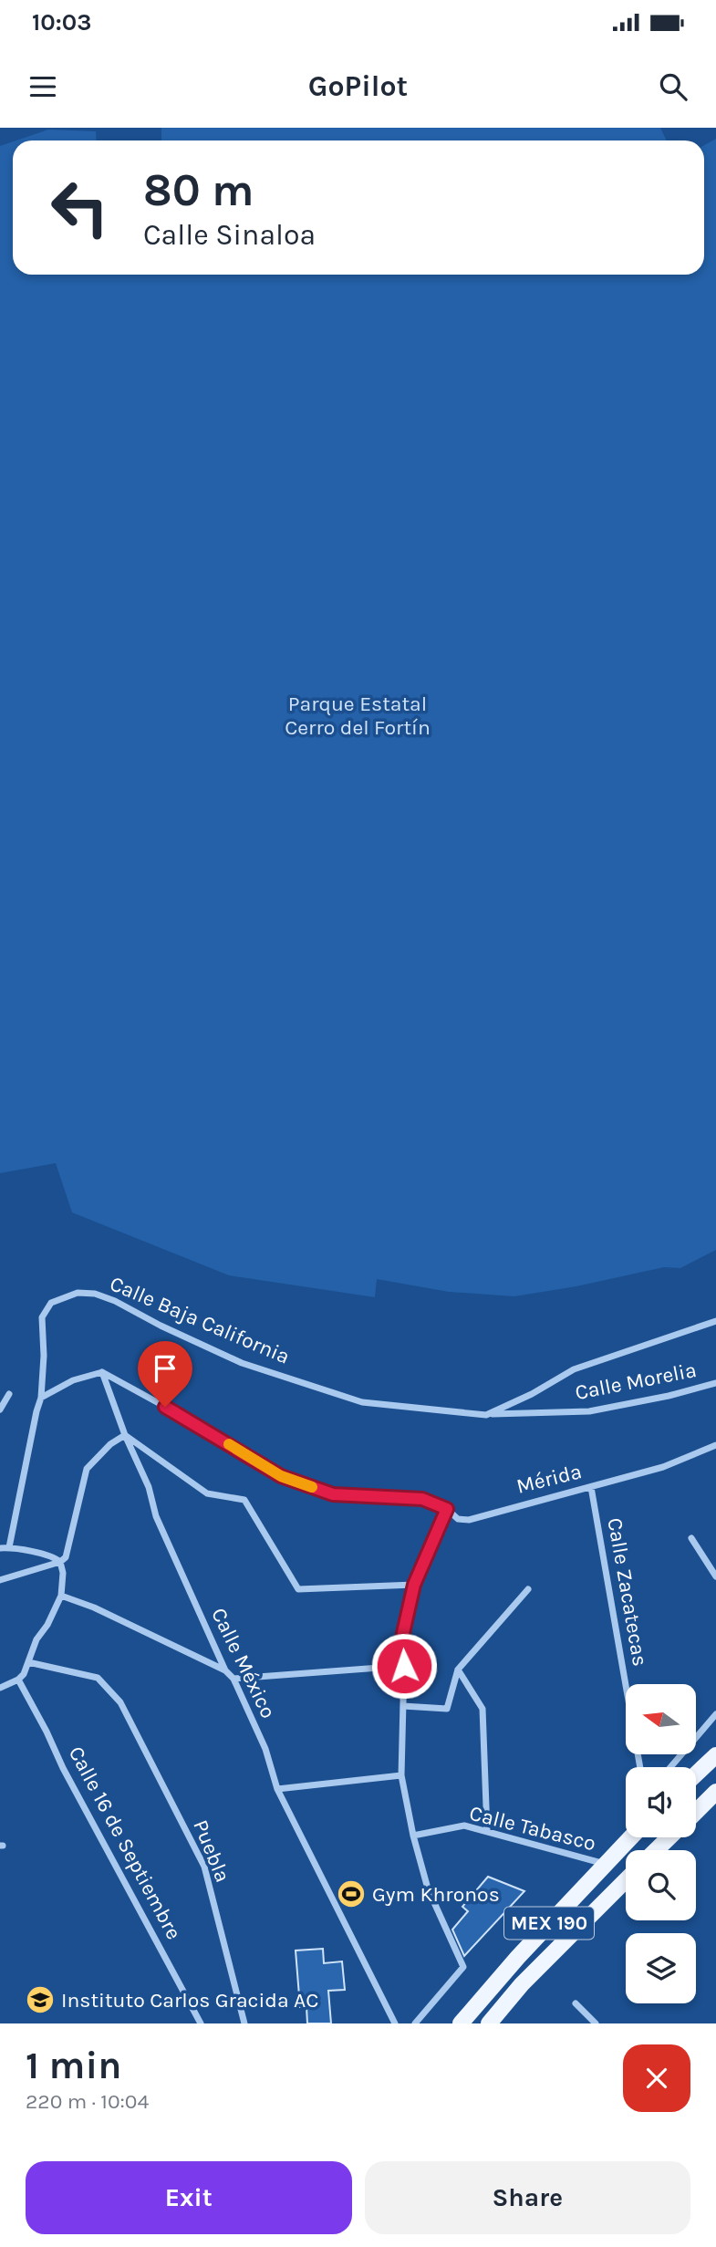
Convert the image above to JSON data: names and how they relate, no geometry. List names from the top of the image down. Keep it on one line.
{"streets":{"main road":["MEX 190"],"street":["Calle Baja California","Calle Morelia","Mérida","Calle Zacatecas","Calle México","Calle Tabasco","Calle 16 de Septiembre","Puebla"]},"crossings":[["Calle Baja California","Calle Morelia"],["Mérida","Calle Zacatecas"],["Mérida","Calle México"],["Calle Tabasco","MEX 190"]],"parks":["Parque Estatal Cerro del Fortín"],"places":{"sports":["Gym Khronos"],"school or university":["Instituto Carlos Gracida AC"]},"north":"left","page":{"status":"10:03","header":"GoPilot","turn":["80 m","Calle Sinaloa"],"heading":["1 min","220 m · 10:04"],"buttons":["Exit","Share"]}}
